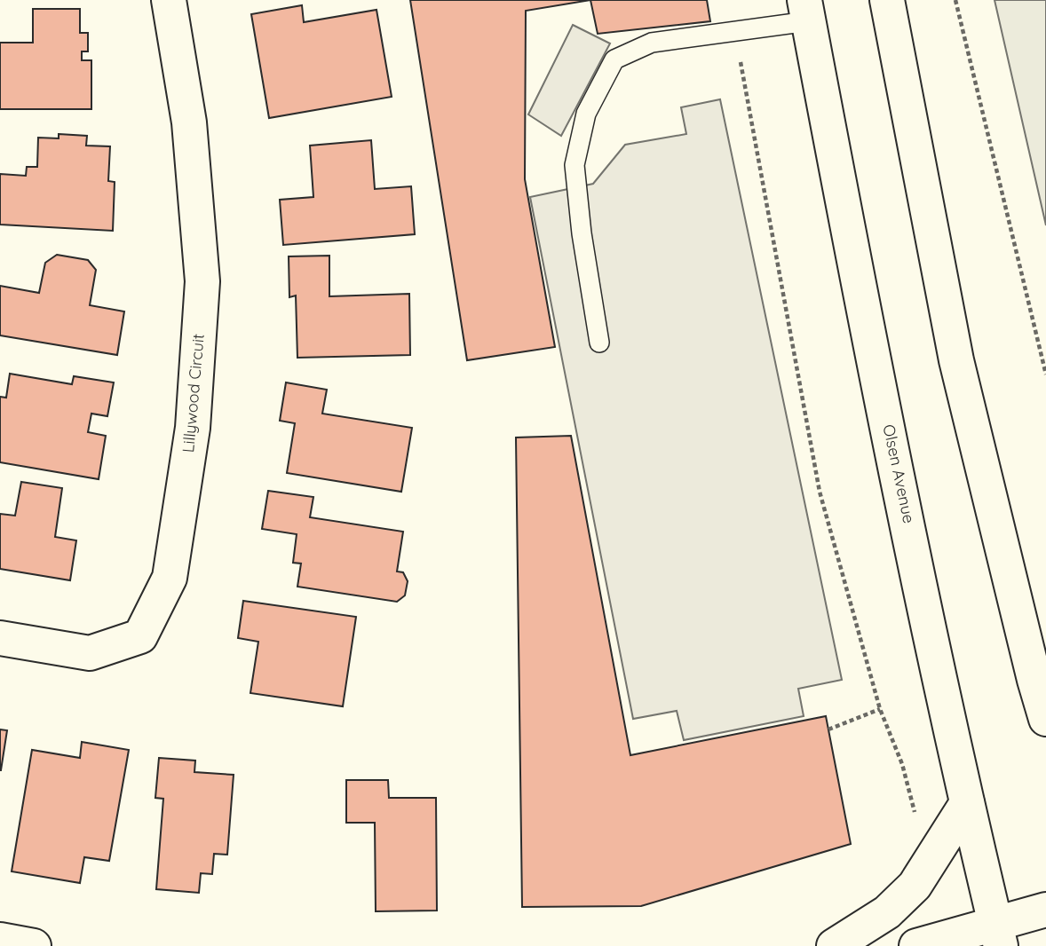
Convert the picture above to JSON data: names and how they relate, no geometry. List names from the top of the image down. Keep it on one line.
{"streets":{"main road":["Lillywood Circuit","Olsen Avenue"]}}
